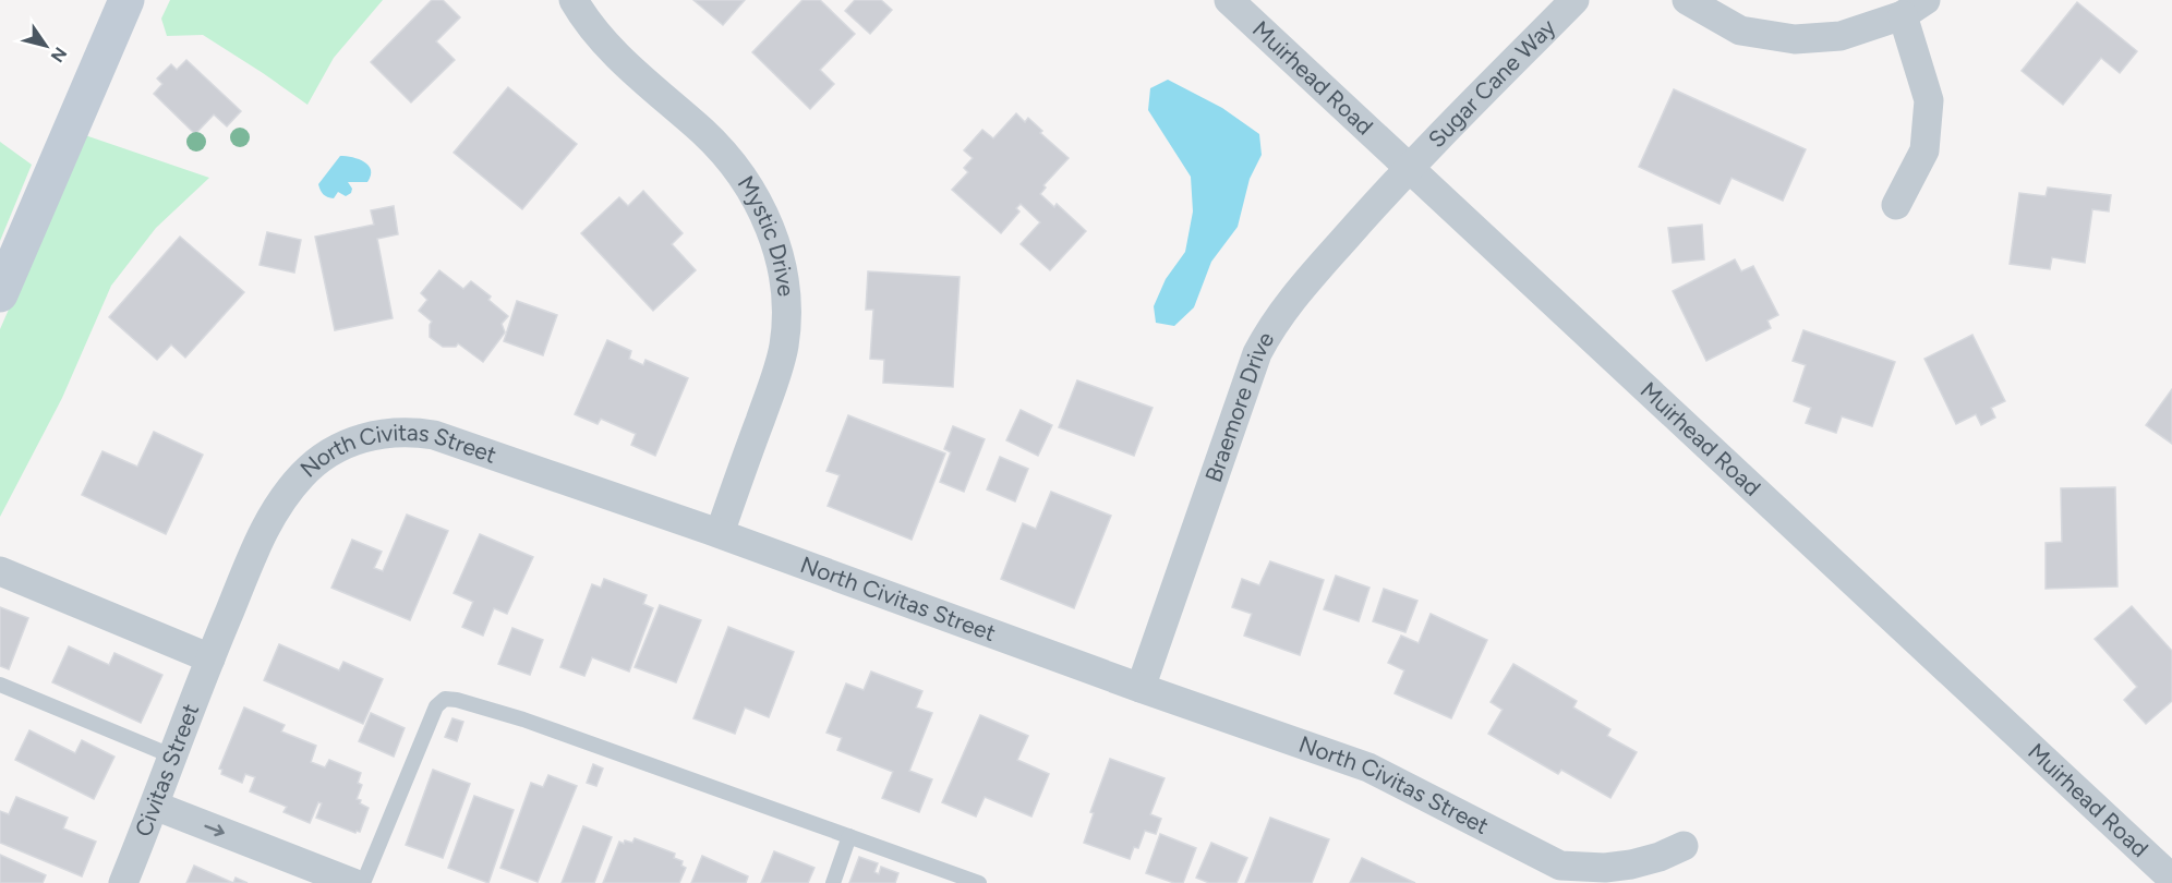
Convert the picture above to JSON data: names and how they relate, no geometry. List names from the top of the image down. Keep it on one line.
{"streets":{"street":["Muirhead Road","Sugar Cane Way","Mystic Drive","Braemore Drive","North Civitas Street","Civitas Street"]},"crossings":[["Muirhead Road","Sugar Cane Way"],["Muirhead Road","Braemore Drive"],["Sugar Cane Way","Braemore Drive"],["Mystic Drive","North Civitas Street"],["Braemore Drive","North Civitas Street"],["North Civitas Street","Civitas Street"]],"north":"bottom right"}
